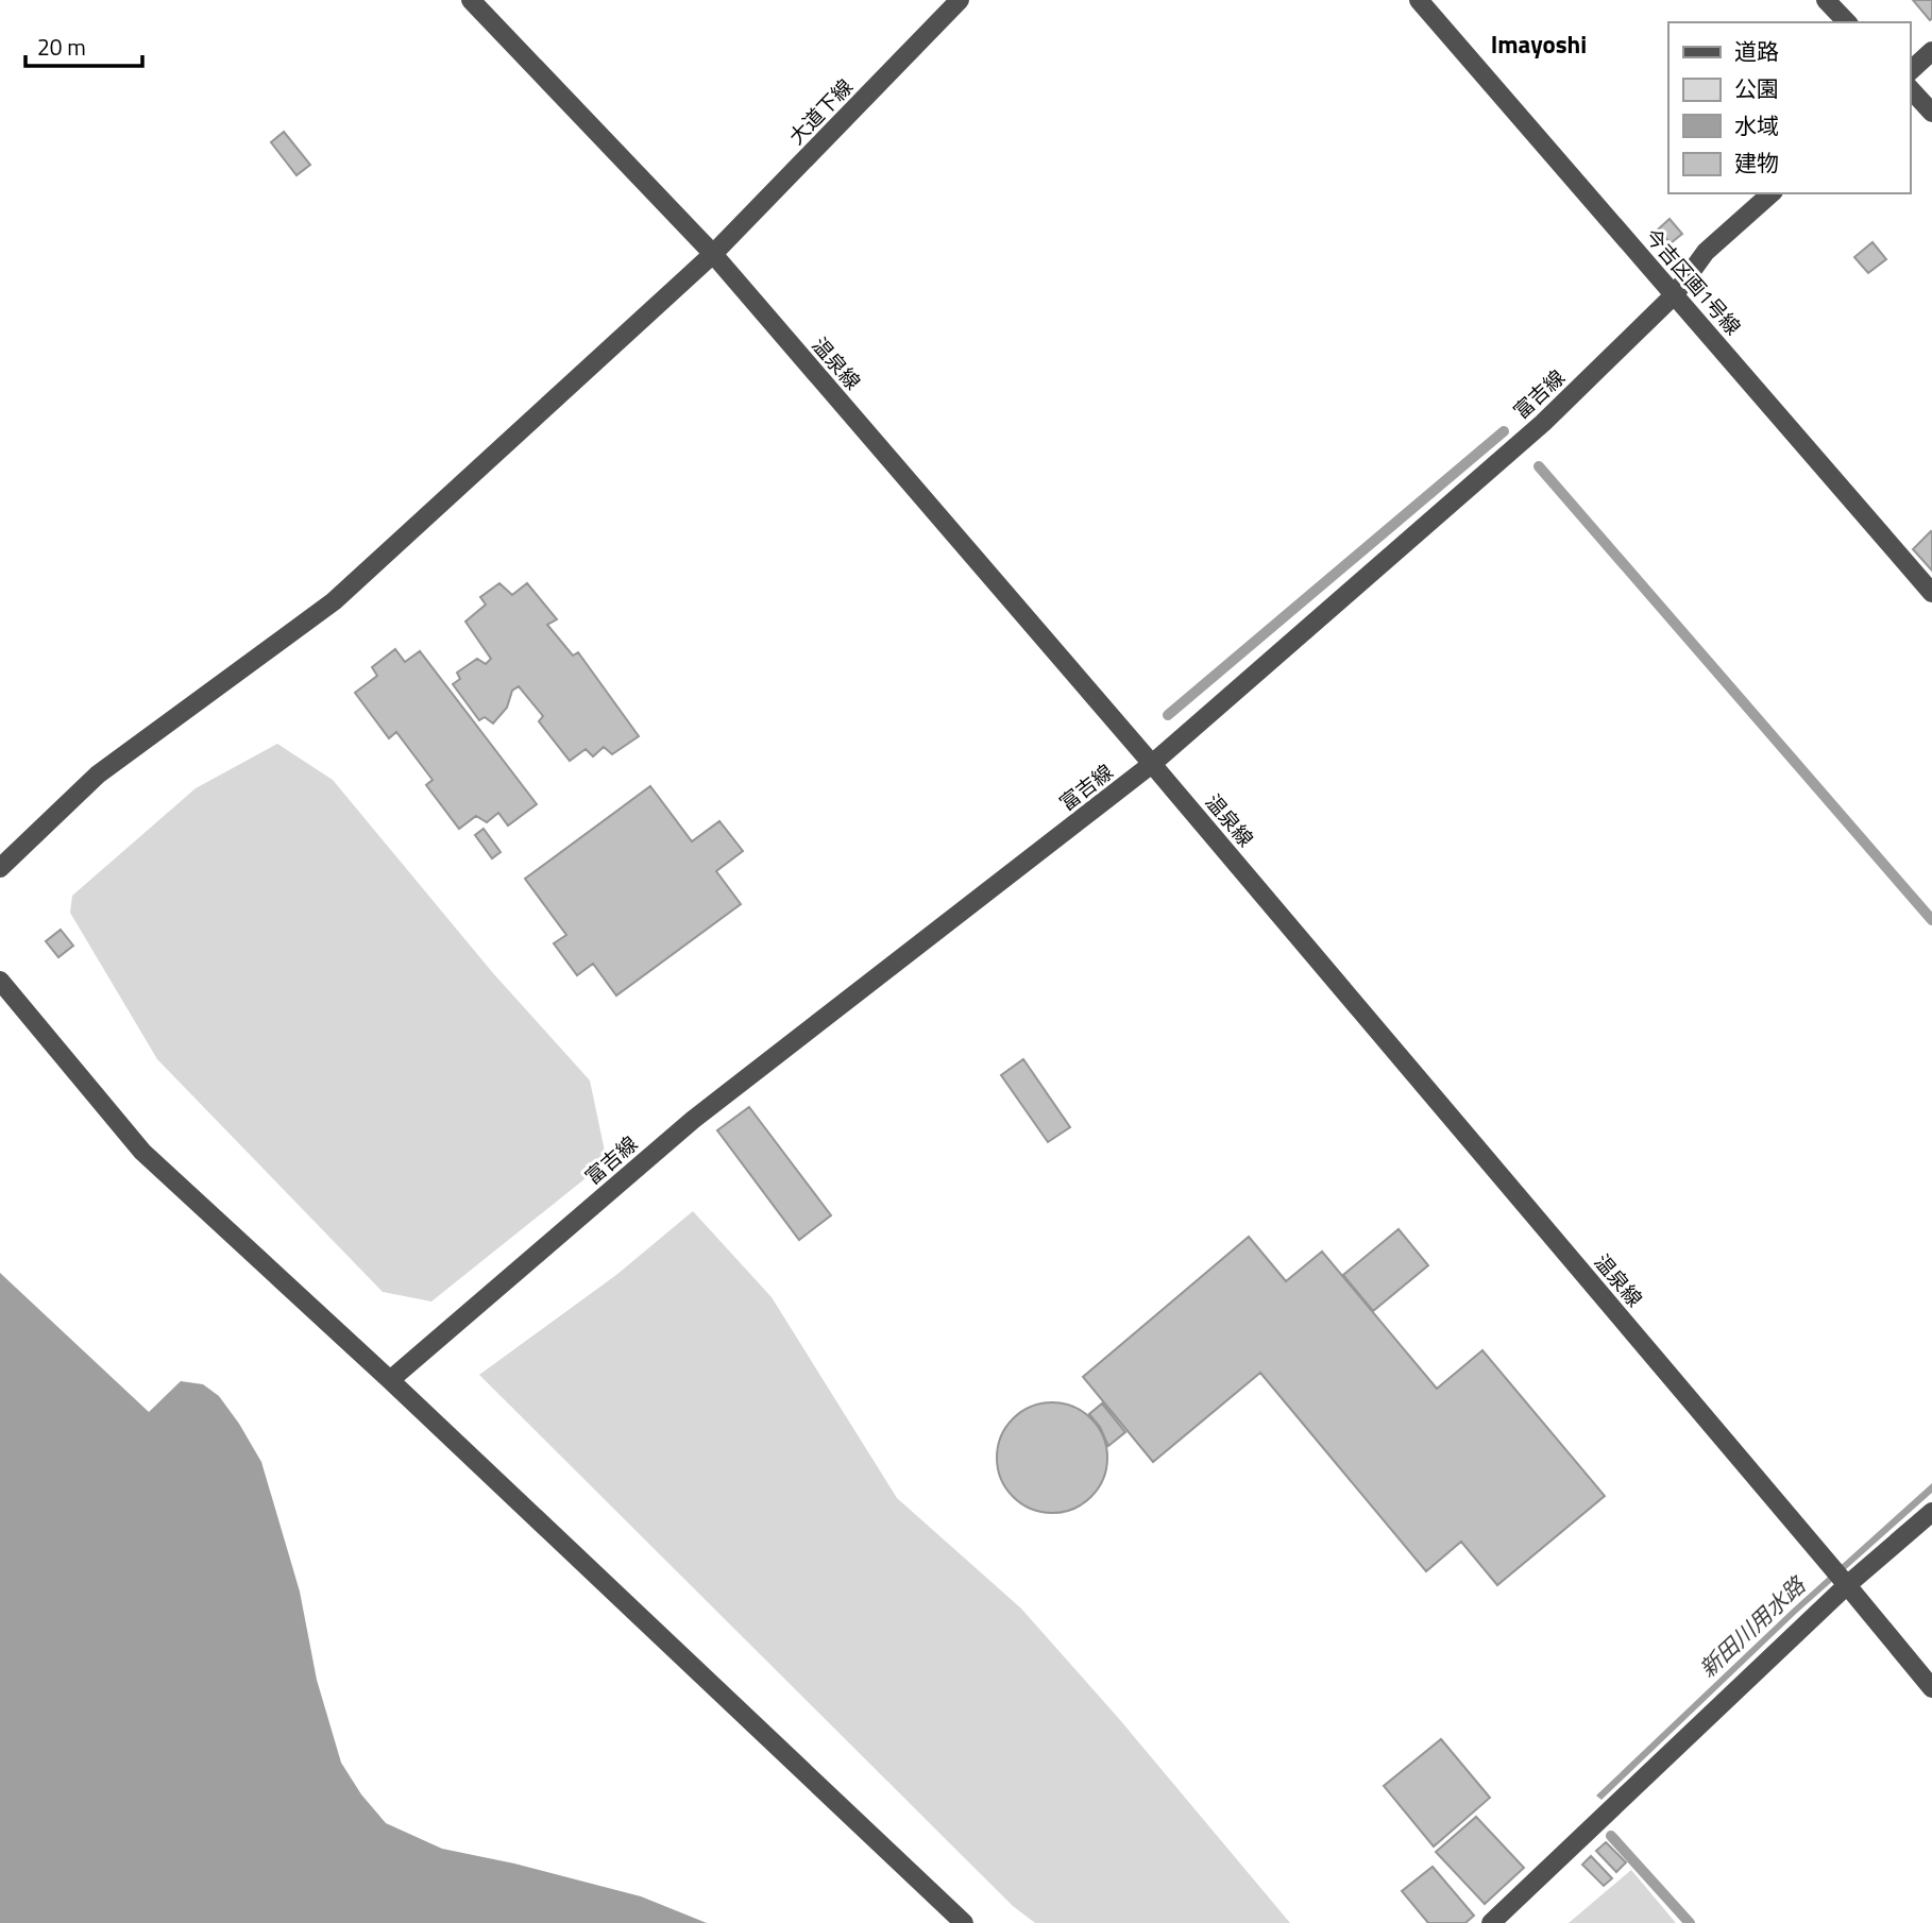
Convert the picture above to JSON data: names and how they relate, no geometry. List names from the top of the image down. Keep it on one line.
{"streets":{"street":["大道下線","今吉区画1号線","温泉線","富吉線"]},"crossings":[["大道下線","温泉線"],["今吉区画1号線","富吉線"],["温泉線","富吉線"]],"districts":["Imayoshi"],"water":["新田川用水路"],"legend":["道路","公園","水域","建物"],"scale_bar":"20 m"}
